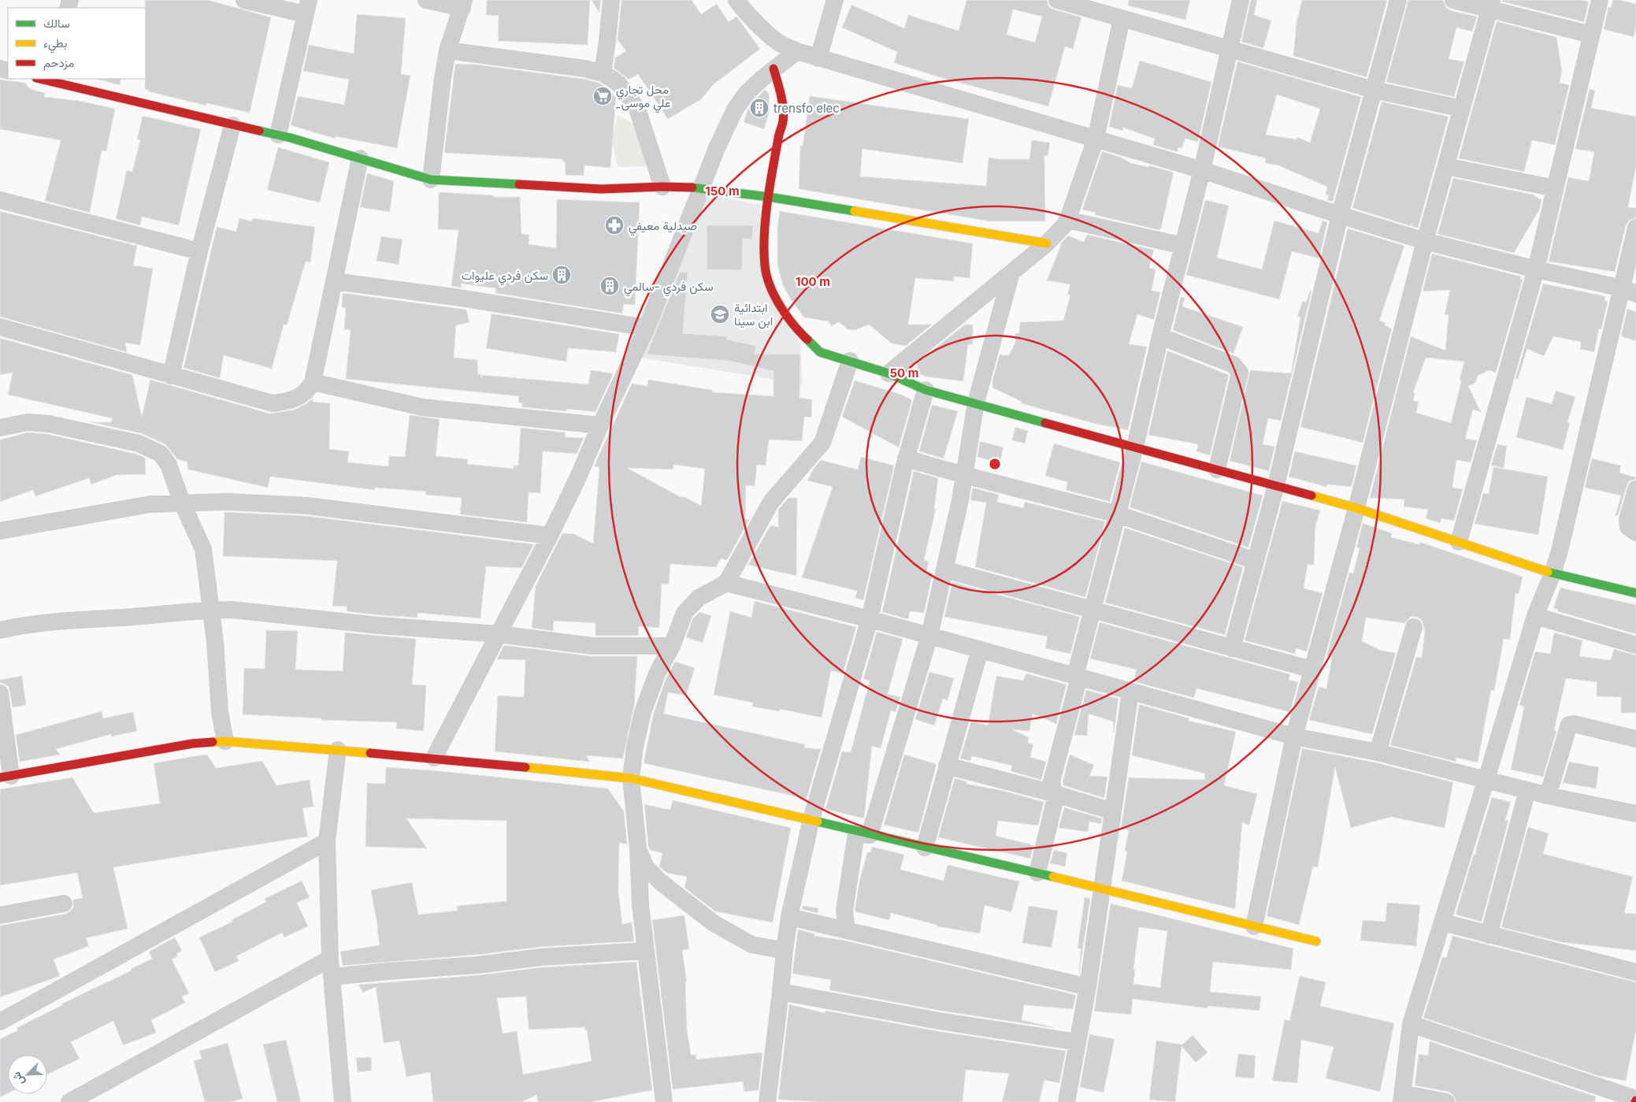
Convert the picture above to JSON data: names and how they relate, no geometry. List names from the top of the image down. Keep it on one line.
{"places":{"supermarket":["محل تجاري _علي موسى"],"building":["trensfo elec","سكن فردي عليوات","سكن فردي -سالمي"],"pharmacy":["صيدلية معيفي"],"school or university":["ابتدائية ابن سينا"]},"legend":["سالك","بطيء","مزدحم"],"north":"bottom left","rings":["150 m","100 m","50 m"]}
